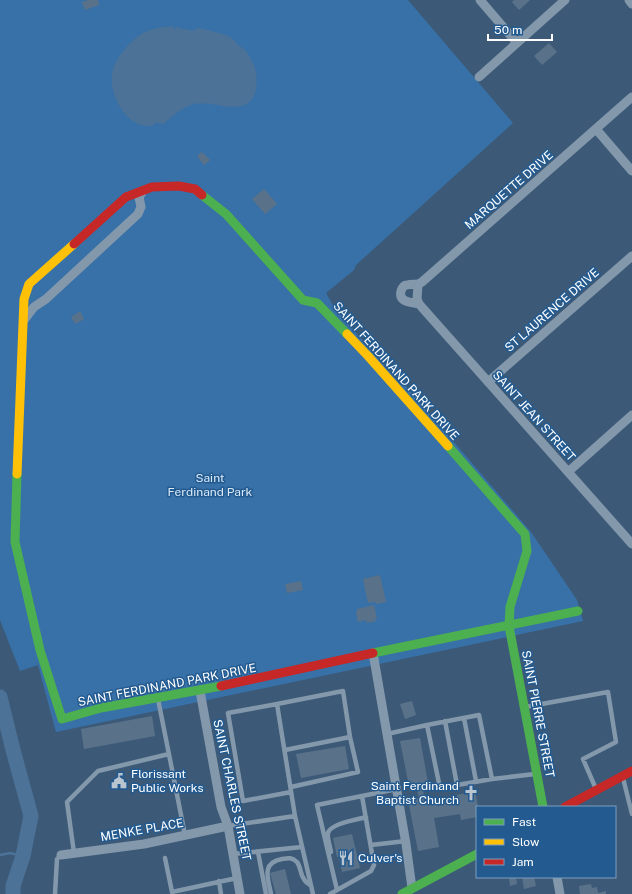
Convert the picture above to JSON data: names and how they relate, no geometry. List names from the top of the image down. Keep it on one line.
{"streets":{"street":["MARQUETTE DRIVE","ST LAURENCE DRIVE","SAINT FERDINAND PARK DRIVE","SAINT JEAN STREET","SAINT PIERRE STREET","SAINT CHARLES STREET","MENKE PLACE"]},"crossings":[["MARQUETTE DRIVE","SAINT JEAN STREET"],["ST LAURENCE DRIVE","SAINT JEAN STREET"],["SAINT FERDINAND PARK DRIVE","SAINT PIERRE STREET"],["SAINT FERDINAND PARK DRIVE","SAINT CHARLES STREET"],["SAINT CHARLES STREET","MENKE PLACE"]],"parks":["Saint Ferdinand Park"],"places":{"public building":["Florissant Public Works"],"church":["Saint Ferdinand Baptist Church"],"restaurant":["Culver's"]},"legend":["Fast","Slow","Jam"],"scale_bar":"50 m"}
